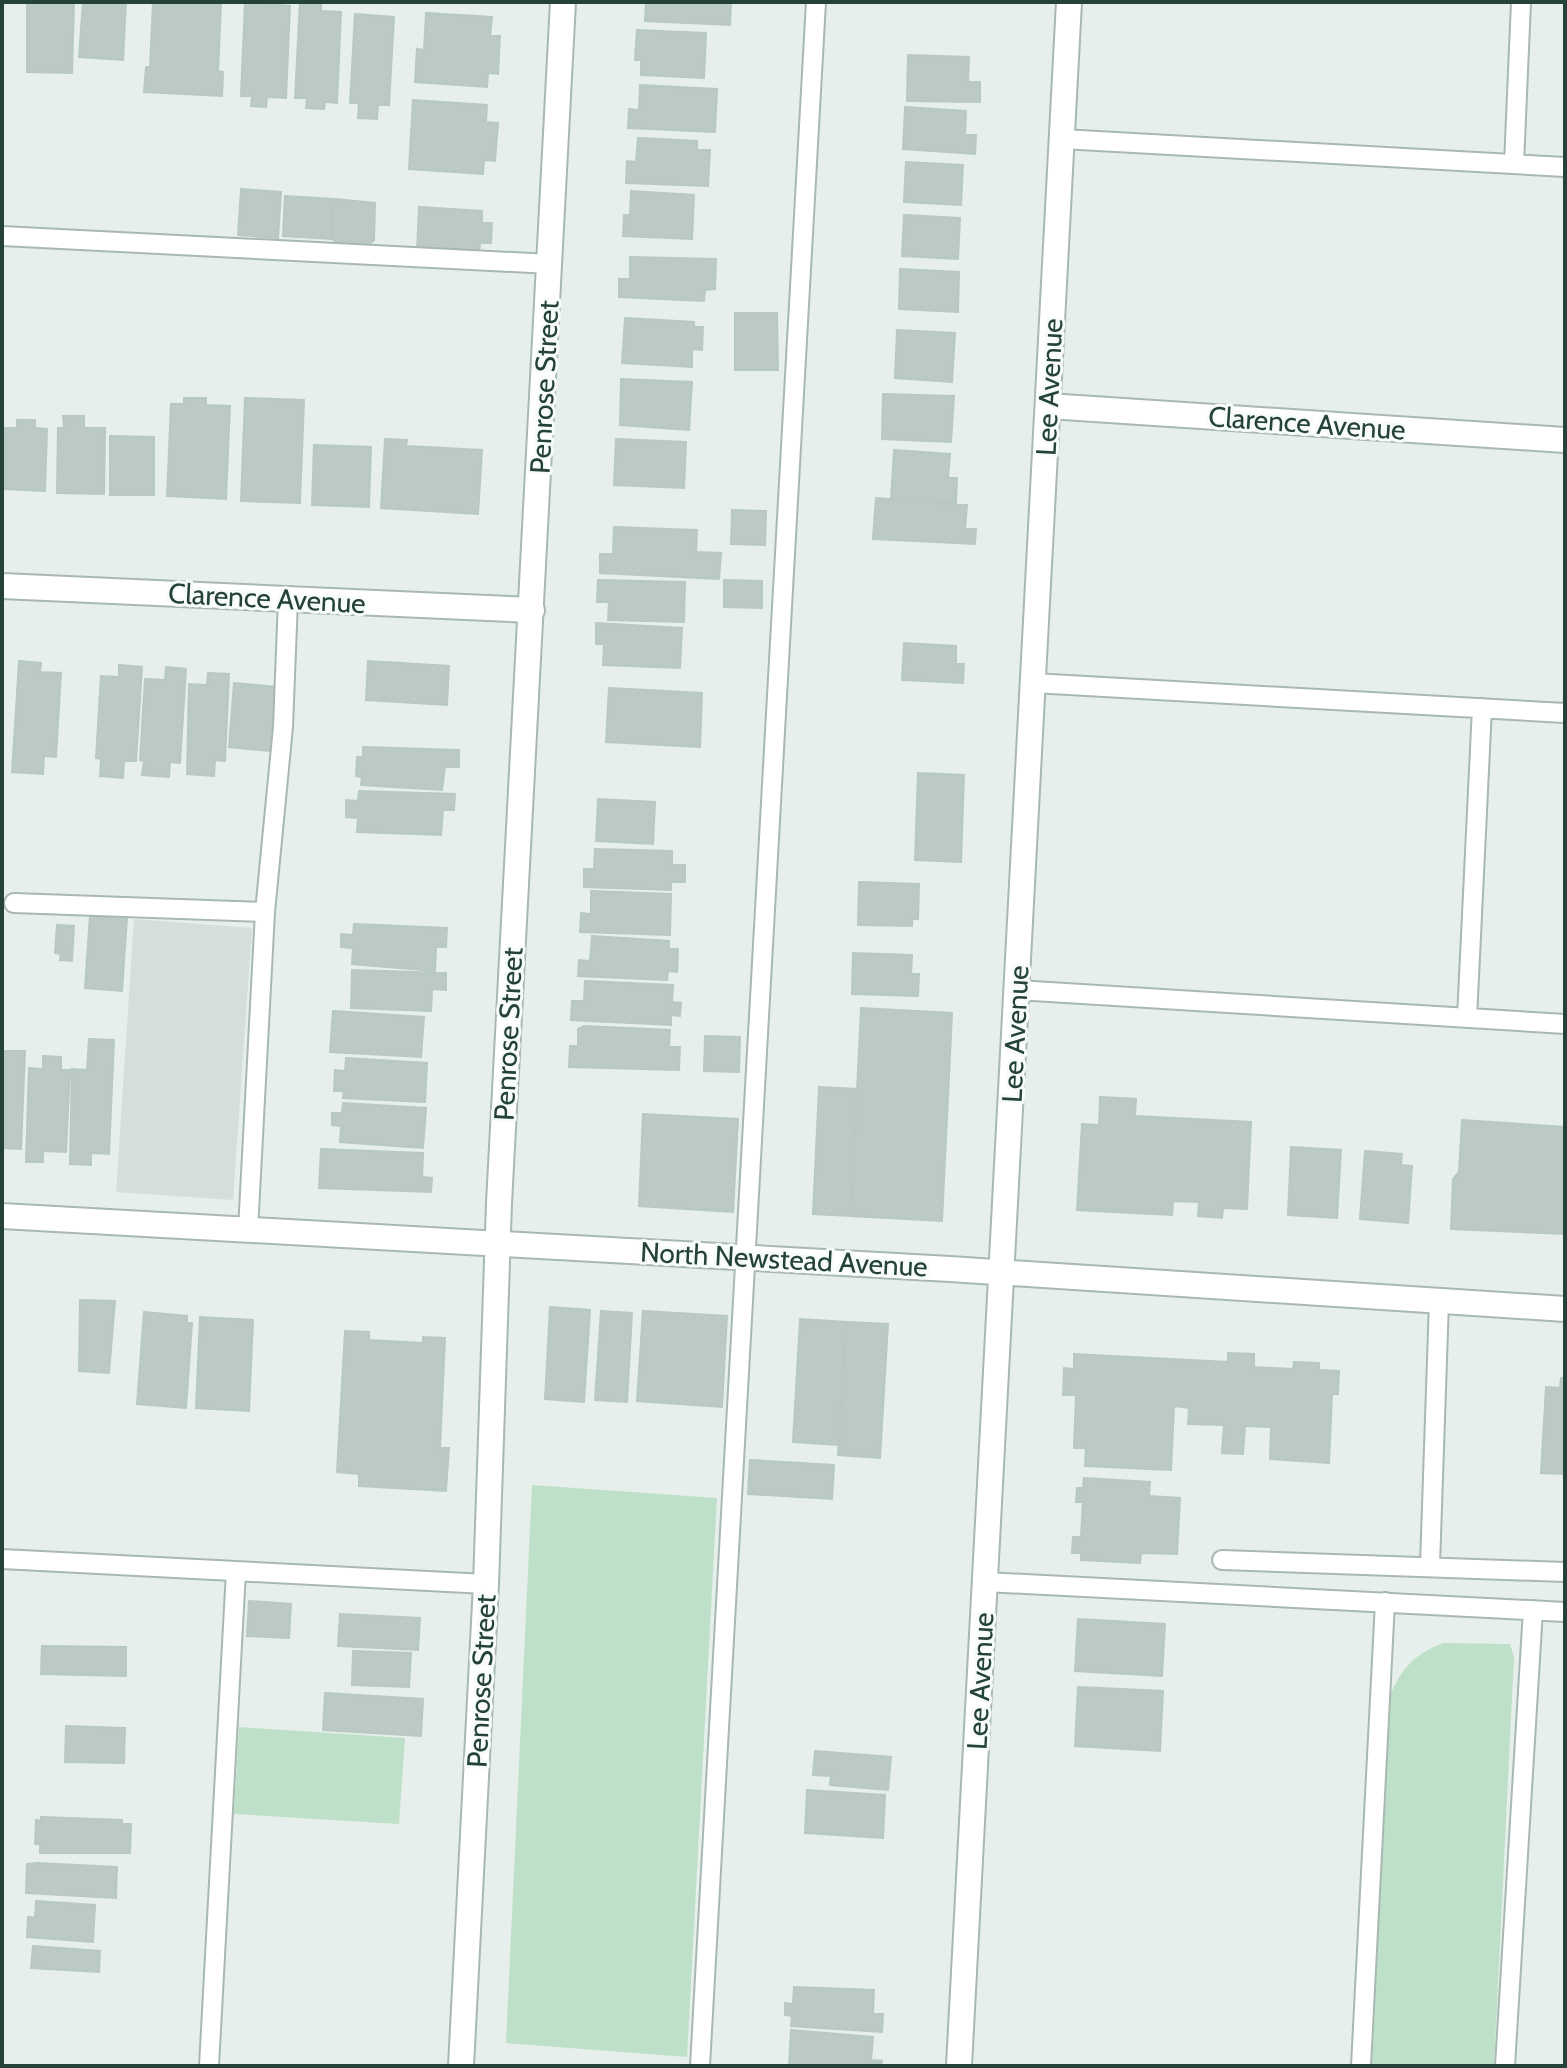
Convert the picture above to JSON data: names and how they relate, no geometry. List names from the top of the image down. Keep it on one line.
{"streets":{"street":["Penrose Street","Lee Avenue","Clarence Avenue","North Newstead Avenue"]},"crossings":[["Penrose Street","Clarence Avenue"],["Penrose Street","North Newstead Avenue"],["Lee Avenue","Clarence Avenue"],["Lee Avenue","North Newstead Avenue"]]}
